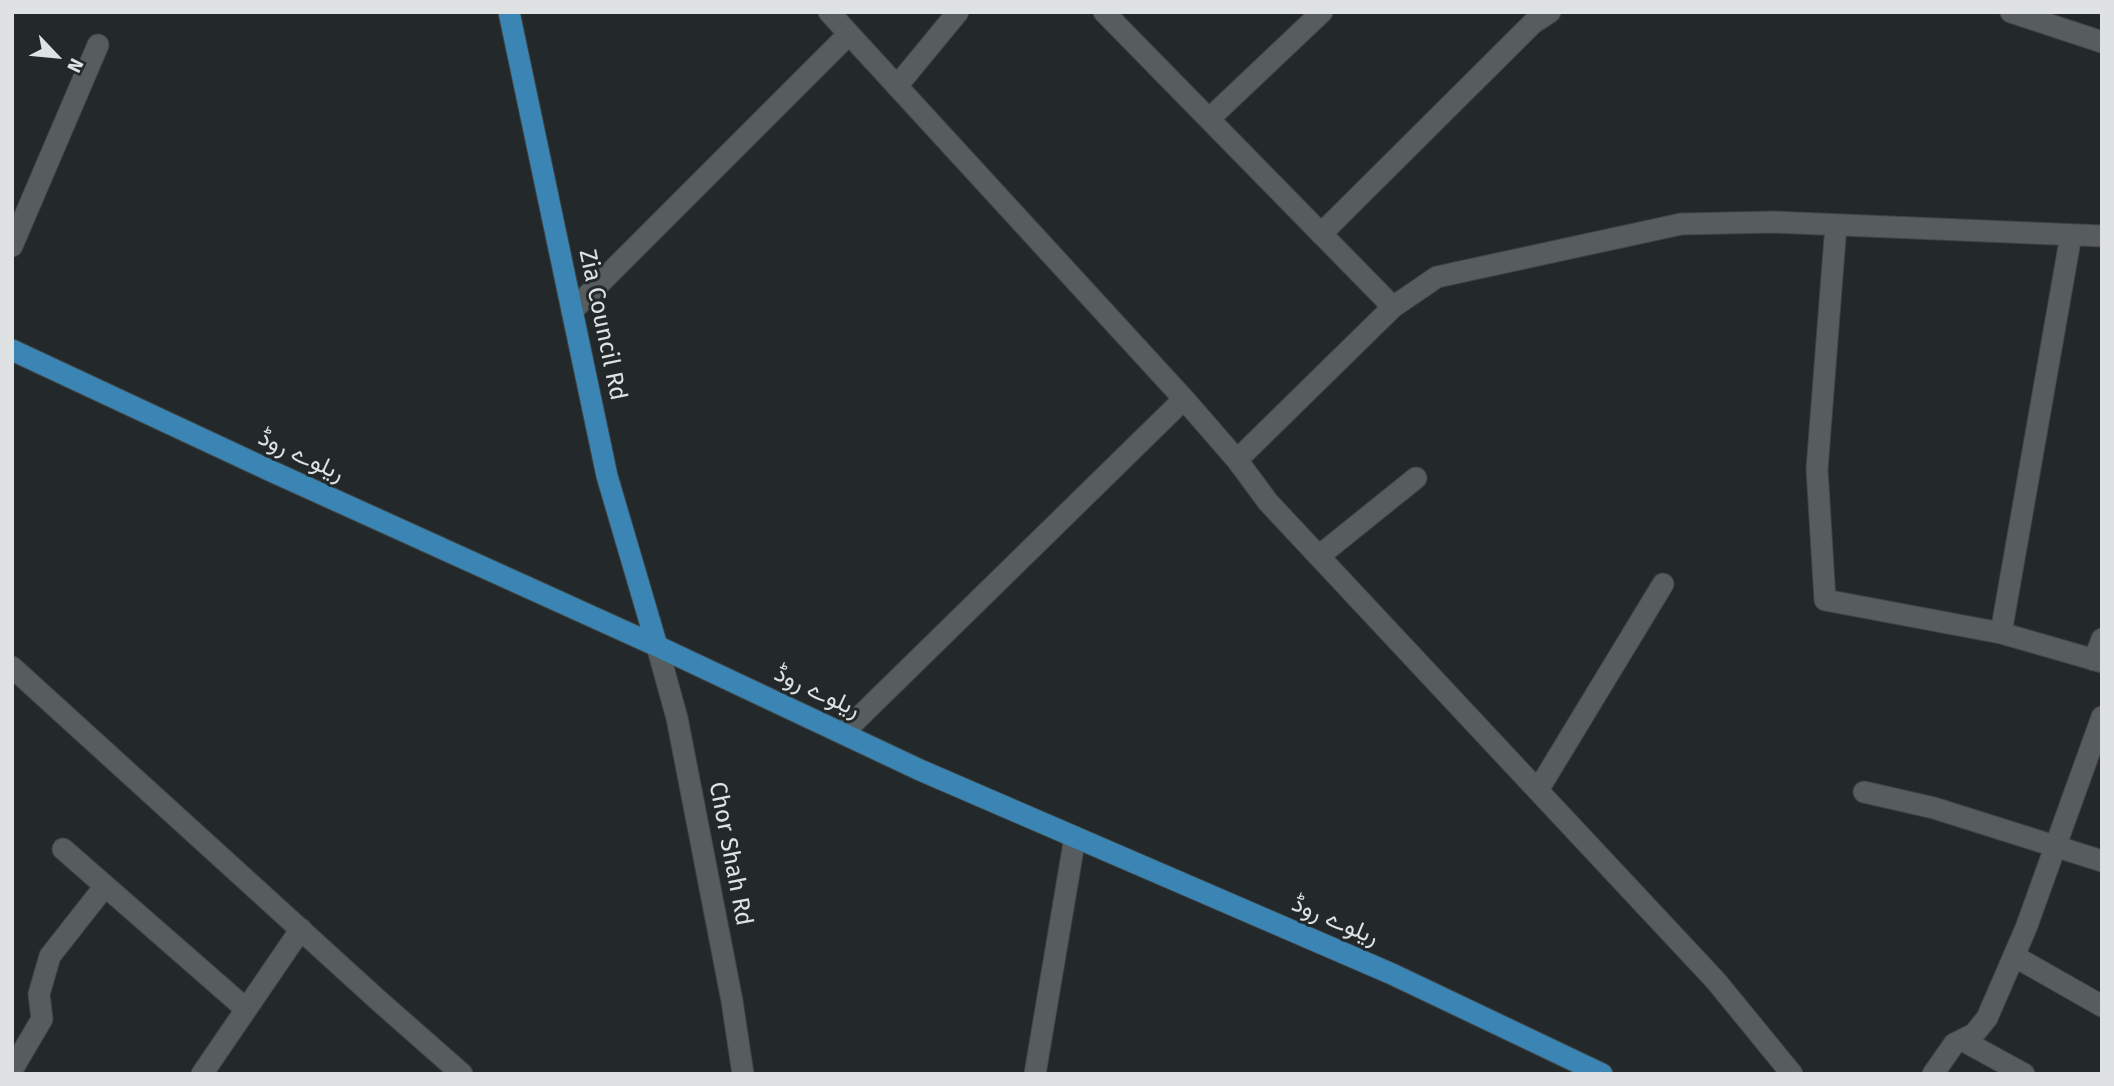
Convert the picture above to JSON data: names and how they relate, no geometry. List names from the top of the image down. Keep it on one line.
{"streets":{"main road":["Zia Council Rd","ریلوے روڈ"],"street":["Chor Shah Rd"]},"crossings":[["Zia Council Rd","ریلوے روڈ"],["Zia Council Rd","Chor Shah Rd"],["ریلوے روڈ","Chor Shah Rd"]],"north":"bottom right"}
